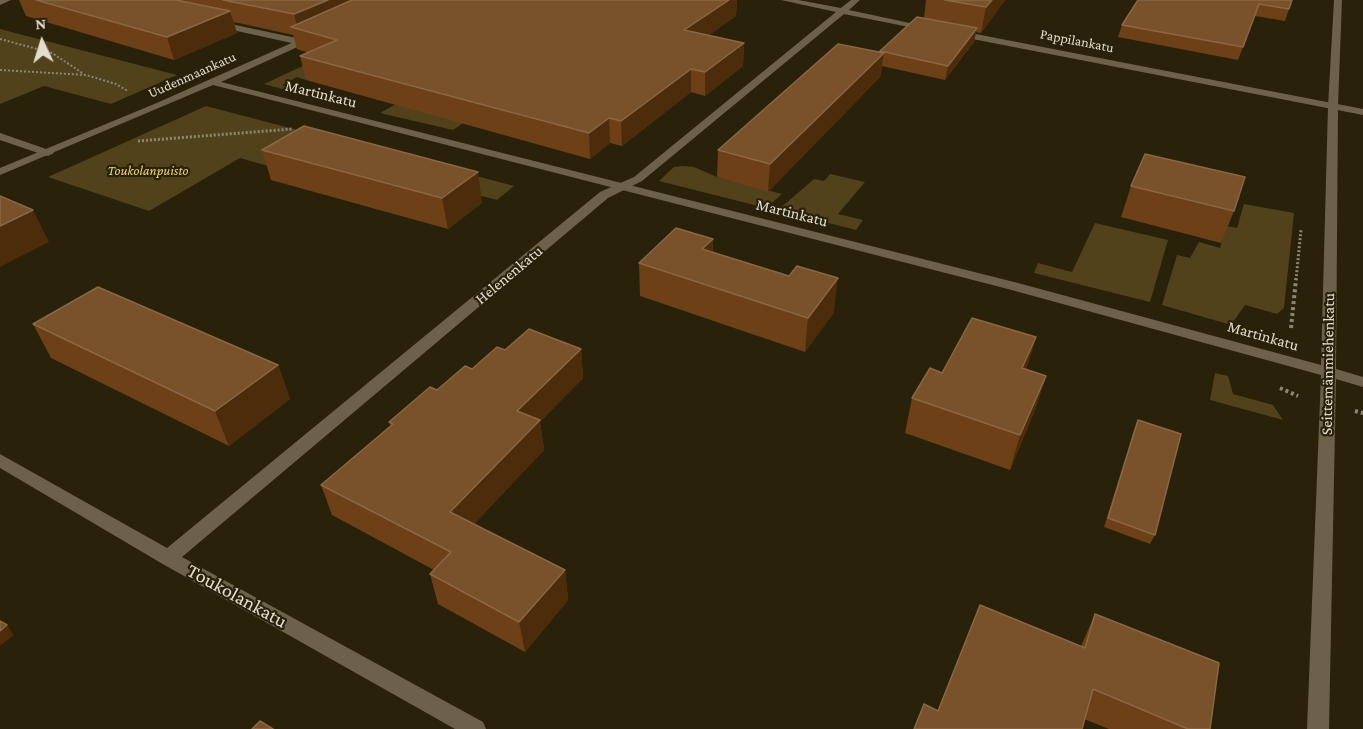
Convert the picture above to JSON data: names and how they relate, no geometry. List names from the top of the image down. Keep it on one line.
{"streets":{"street":["Pappilankatu","Uudenmaankatu","Martinkatu","Helenenkatu","Seittemänmiehenkatu","Toukolankatu"]},"crossings":[["Pappilankatu","Helenenkatu"],["Pappilankatu","Seittemänmiehenkatu"],["Uudenmaankatu","Martinkatu"],["Martinkatu","Helenenkatu"],["Martinkatu","Seittemänmiehenkatu"],["Helenenkatu","Toukolankatu"]],"parks":["Toukolanpuisto"],"north":"top"}
